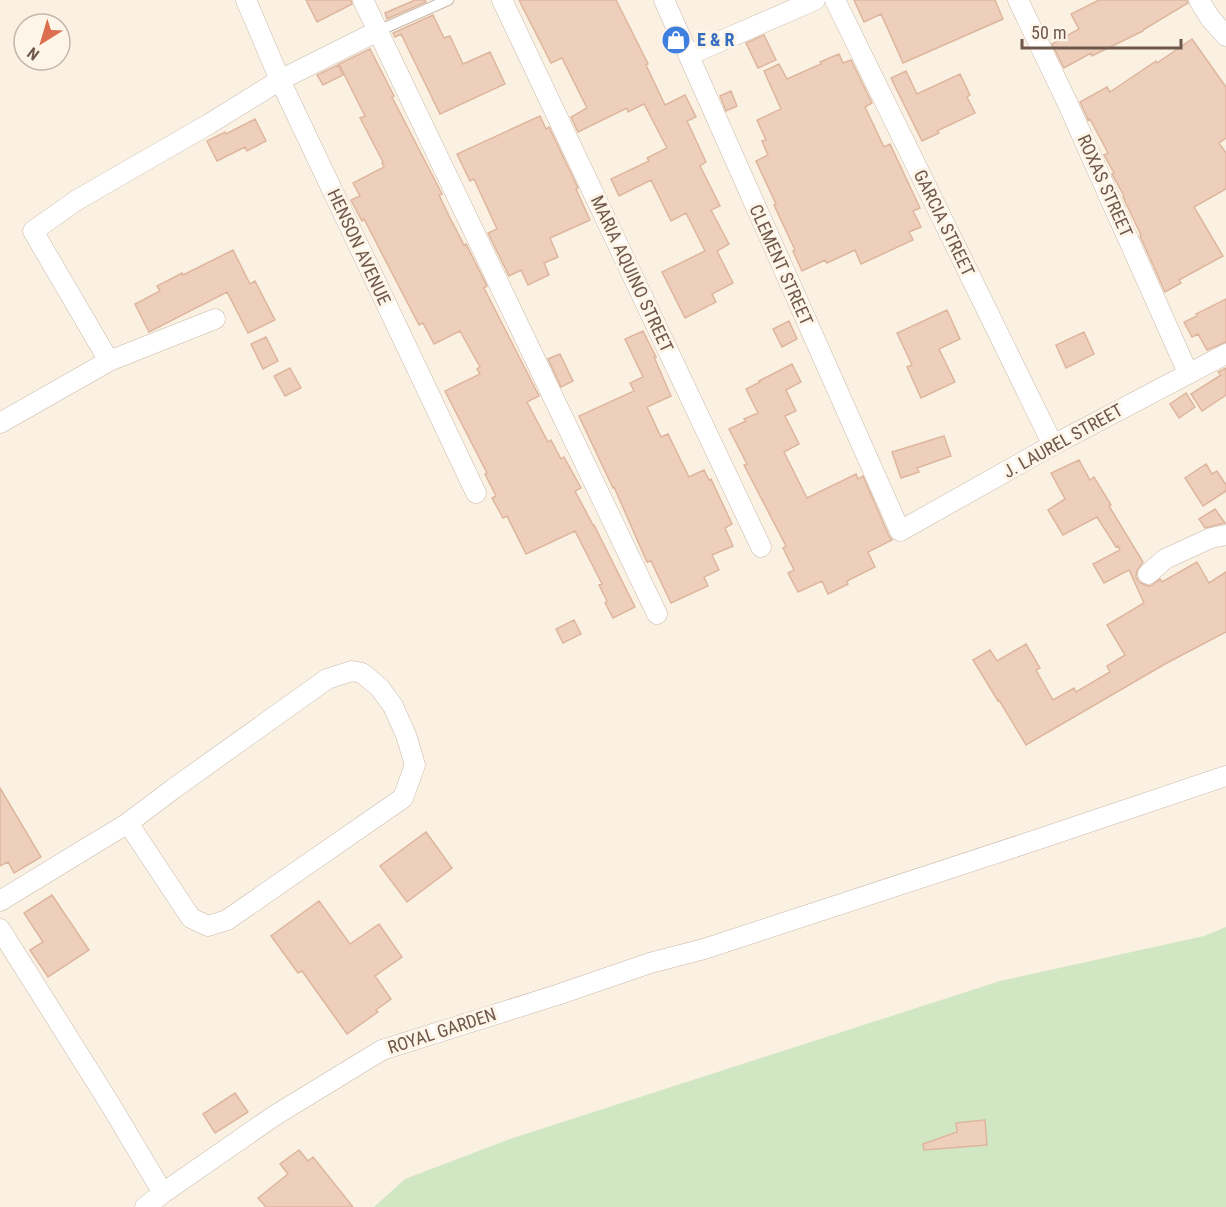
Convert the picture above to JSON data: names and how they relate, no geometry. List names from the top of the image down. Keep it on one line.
{"streets":{"street":["ROXAS STREET","GARCIA STREET","HENSON AVENUE","CLEMENT STREET","MARIA AQUINO STREET","J. LAUREL STREET","ROYAL GARDEN"]},"crossings":[["ROXAS STREET","J. LAUREL STREET"],["GARCIA STREET","J. LAUREL STREET"],["CLEMENT STREET","J. LAUREL STREET"]],"places":{"shop":["E & R"]},"scale_bar":"50 m","north":"bottom left"}
